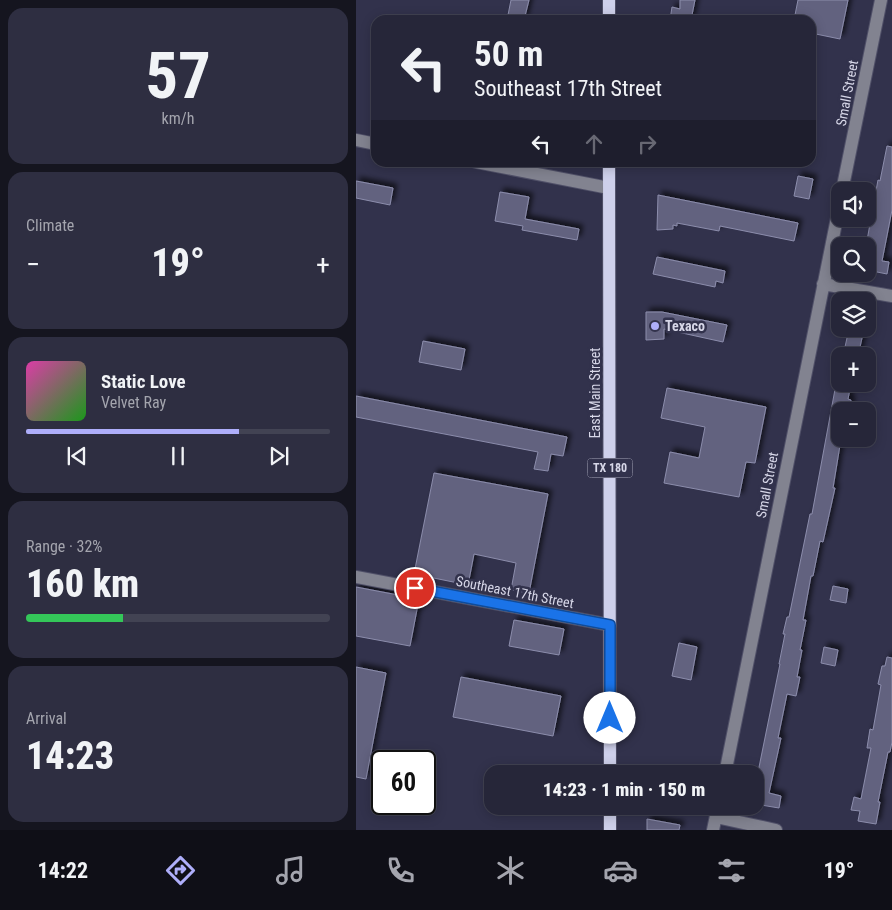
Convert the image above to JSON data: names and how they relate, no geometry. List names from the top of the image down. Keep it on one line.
{"streets":{"main road":["East Main Street","TX 180"],"street":["Small Street","Southeast 17th Street"]},"crossings":[["East Main Street","Southeast 17th Street"]],"places":["Texaco"],"page":{"tile":[["57","km/h"],"Climate",["Range · 32%","160 km"],["Arrival","14:23"]],"turn":["50 m","Southeast 17th Street"],"map_buttons":["+","−"],"heat":["−","19°","+"],"song":["Static Love","Velvet Ray"],"limit":"60","trip":"14:23 · 1 min · 150 m","tabs":["14:22","19°"]}}
